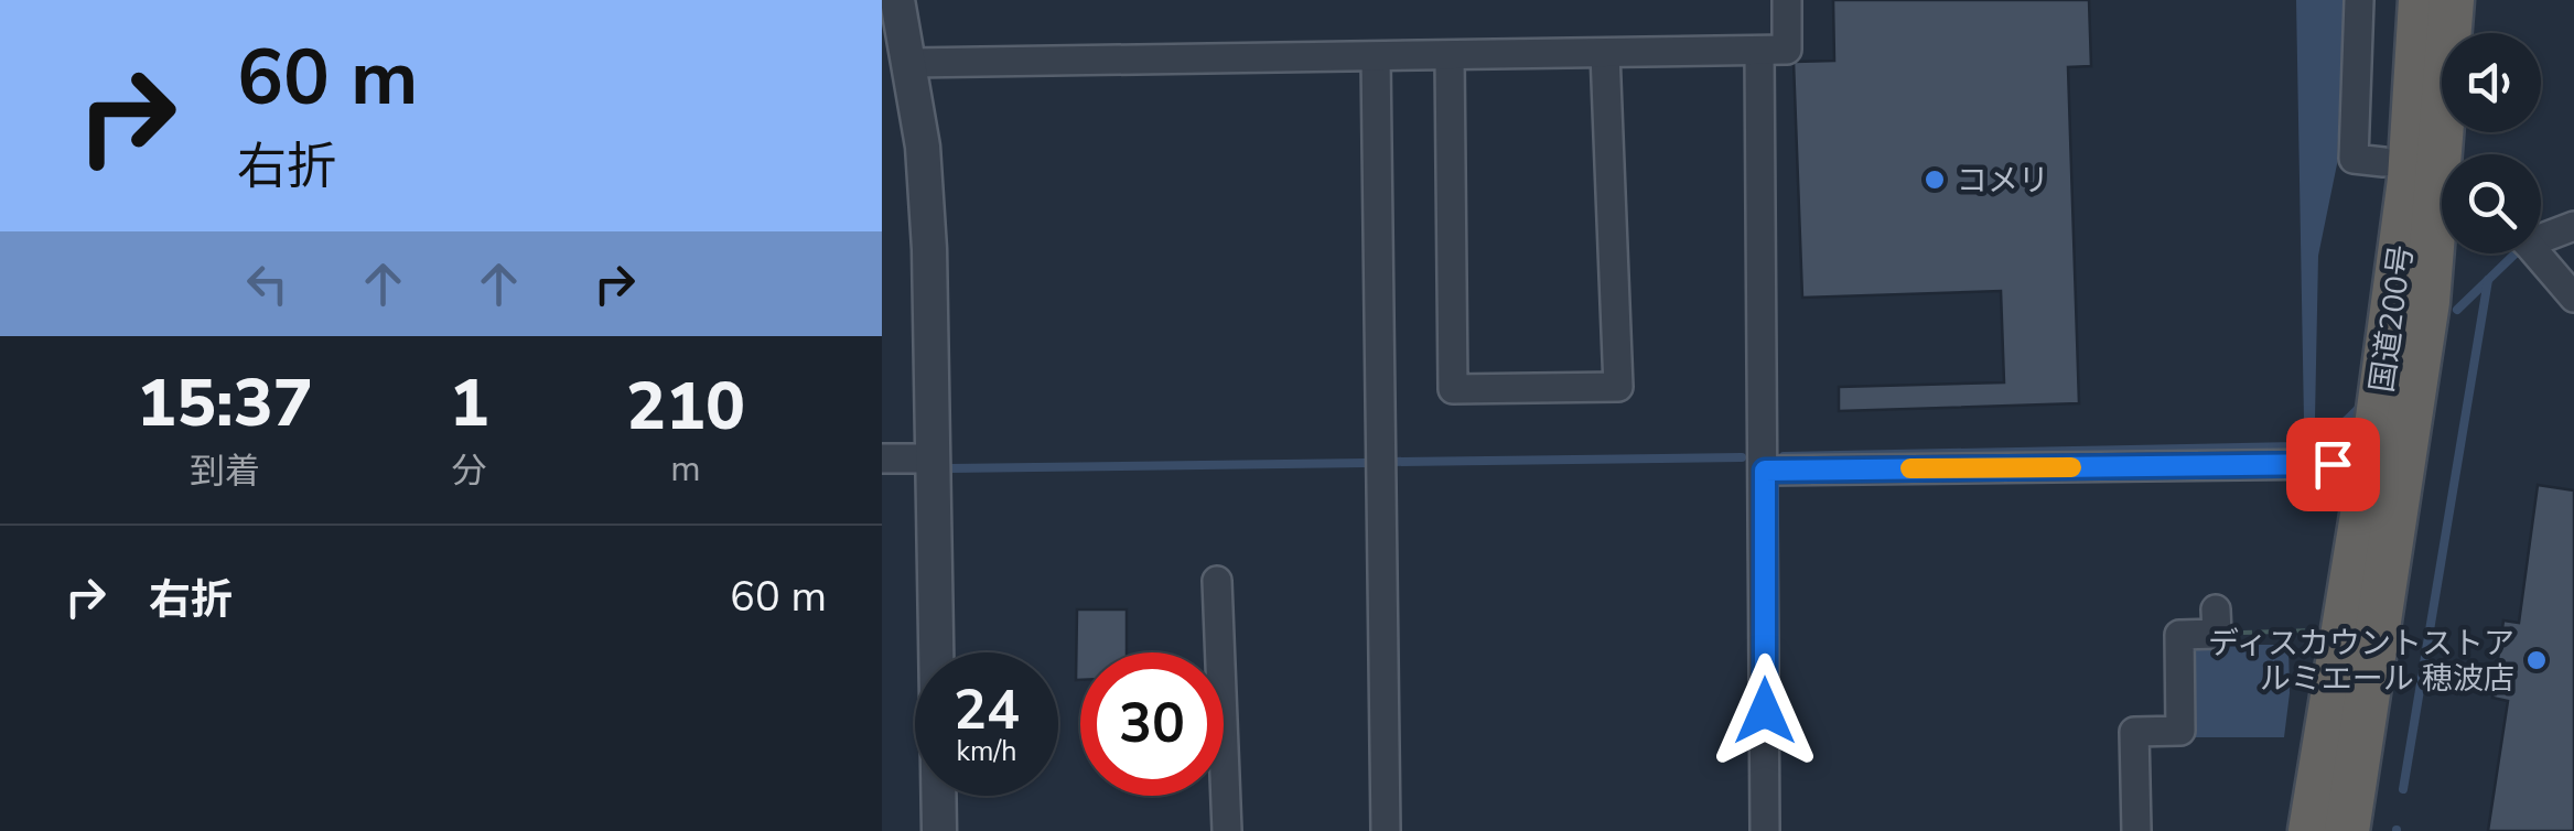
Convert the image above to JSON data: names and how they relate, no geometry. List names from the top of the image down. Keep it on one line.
{"streets":{"highway":["国道200号"]},"places":["コメリ","ディスカウントストア ルミエール 穂波店"],"page":{"turn":["60 m","右折"],"eta":["15:37","到着","1","分","210","m"],"list":[{"name":"右折","value":"60 m"}],"speed":"24 km/h","limit":"30"}}
